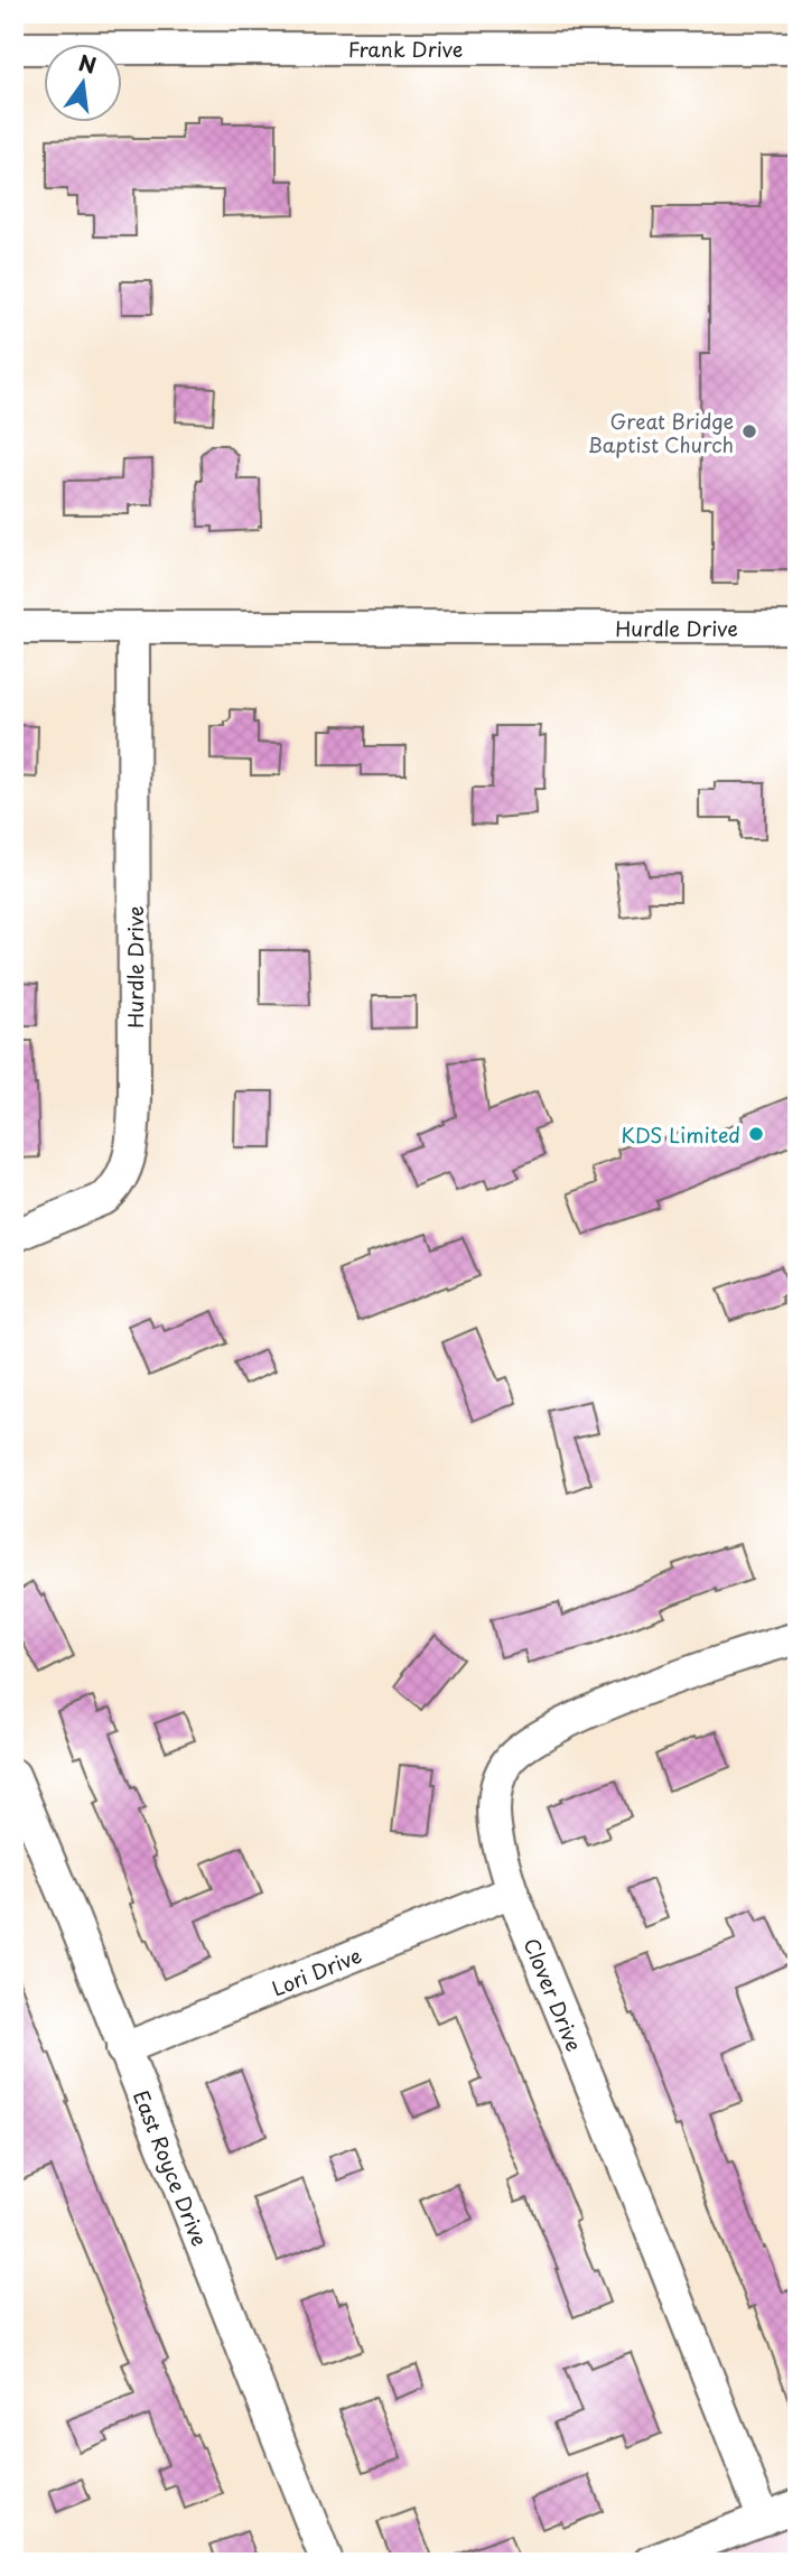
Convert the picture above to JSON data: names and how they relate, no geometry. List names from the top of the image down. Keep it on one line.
{"streets":{"street":["Frank Drive","Hurdle Drive","Lori Drive","Clover Drive","East Royce Drive"]},"crossings":[["Lori Drive","Clover Drive"],["Lori Drive","East Royce Drive"]],"places":["Great Bridge Baptist Church","KDS Limited"],"north":"top"}
